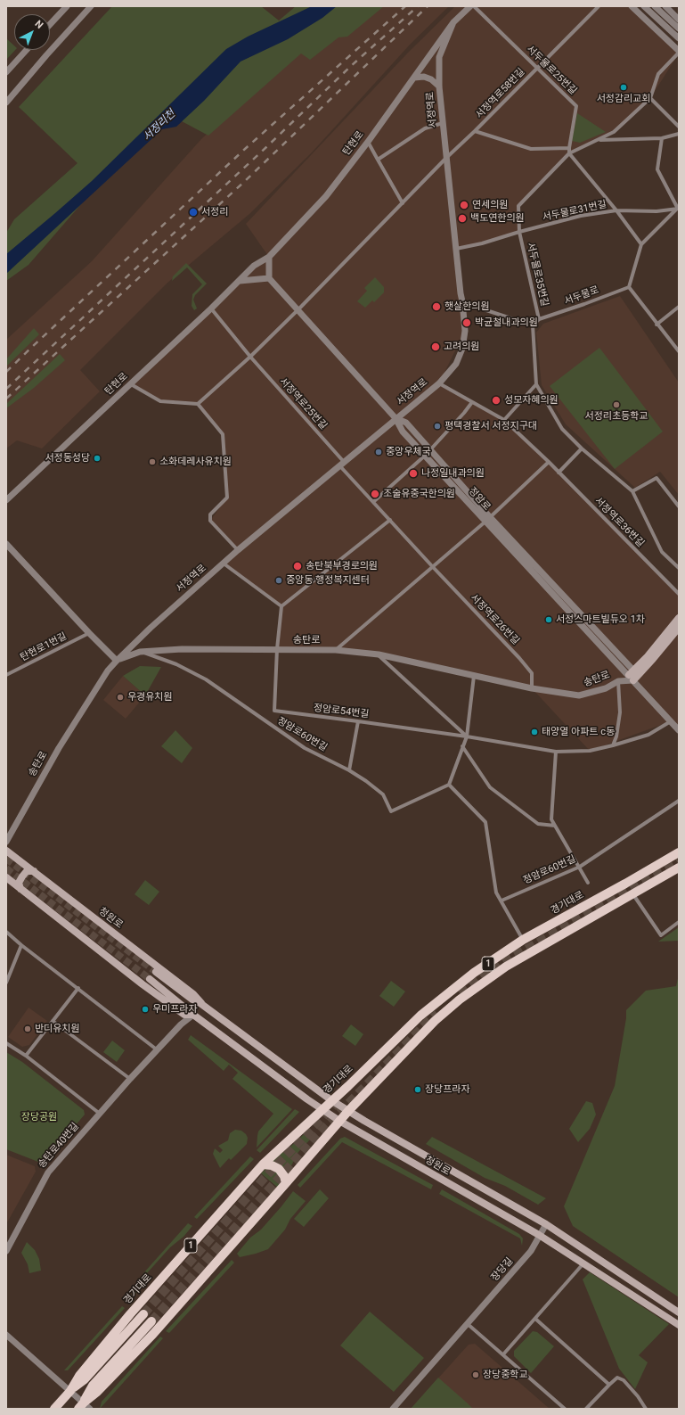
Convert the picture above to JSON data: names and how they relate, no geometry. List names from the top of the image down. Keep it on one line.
{"streets":{"main road":["경기대로","청원로","1"],"street":["서두물로25번길","서정역로58번길","서정역로","탄현로","서두물로31번길","서두물로35번길","서두물로","서정역로25번길","정암로","서정역로36번길","서정역로26번길","송탄로","탄현로1번길","정암로54번길","정암로60번길","송탄로40번길","장당길"]},"crossings":[["서두물로25번길","서정역로58번길"],["서두물로25번길","서두물로35번길"],["서정역로58번길","서정역로"],["서정역로58번길","정암로"],["서정역로","탄현로"],["서정역로","서두물로31번길"],["서정역로","서정역로25번길"],["서정역로","정암로"],["서정역로","서정역로36번길"],["서정역로","서정역로26번길"],["서정역로","송탄로"],["탄현로","서정역로25번길"],["서두물로31번길","서두물로35번길"],["서두물로35번길","서두물로"],["서정역로25번길","서정역로26번길"],["정암로","송탄로"],["서정역로26번길","송탄로"],["송탄로","정암로54번길"],["송탄로","정암로60번길"],["경기대로","청원로"],["청원로","송탄로40번길"],["청원로","장당길"]],"water":["서정리천"],"parks":["장당공원"],"places":["서정감리교회","연세의원","서정리","백도연한의원","햇살한의원","박균철내과의원","고려의원","성모자혜의원","서정리초등학교","평택경찰서 서정지구대","중앙우체국","서정동성당","소화데레사유치원","나정일내과의원","조술유중국한의원","송탄북부경로의원","중앙동 행정복지센터","서정스마트빌듀오 1차","우경유치원","태양열 아파트 c동","우미프라자","반디유치원","장당프라자","장당중학교"],"north":"top right"}
